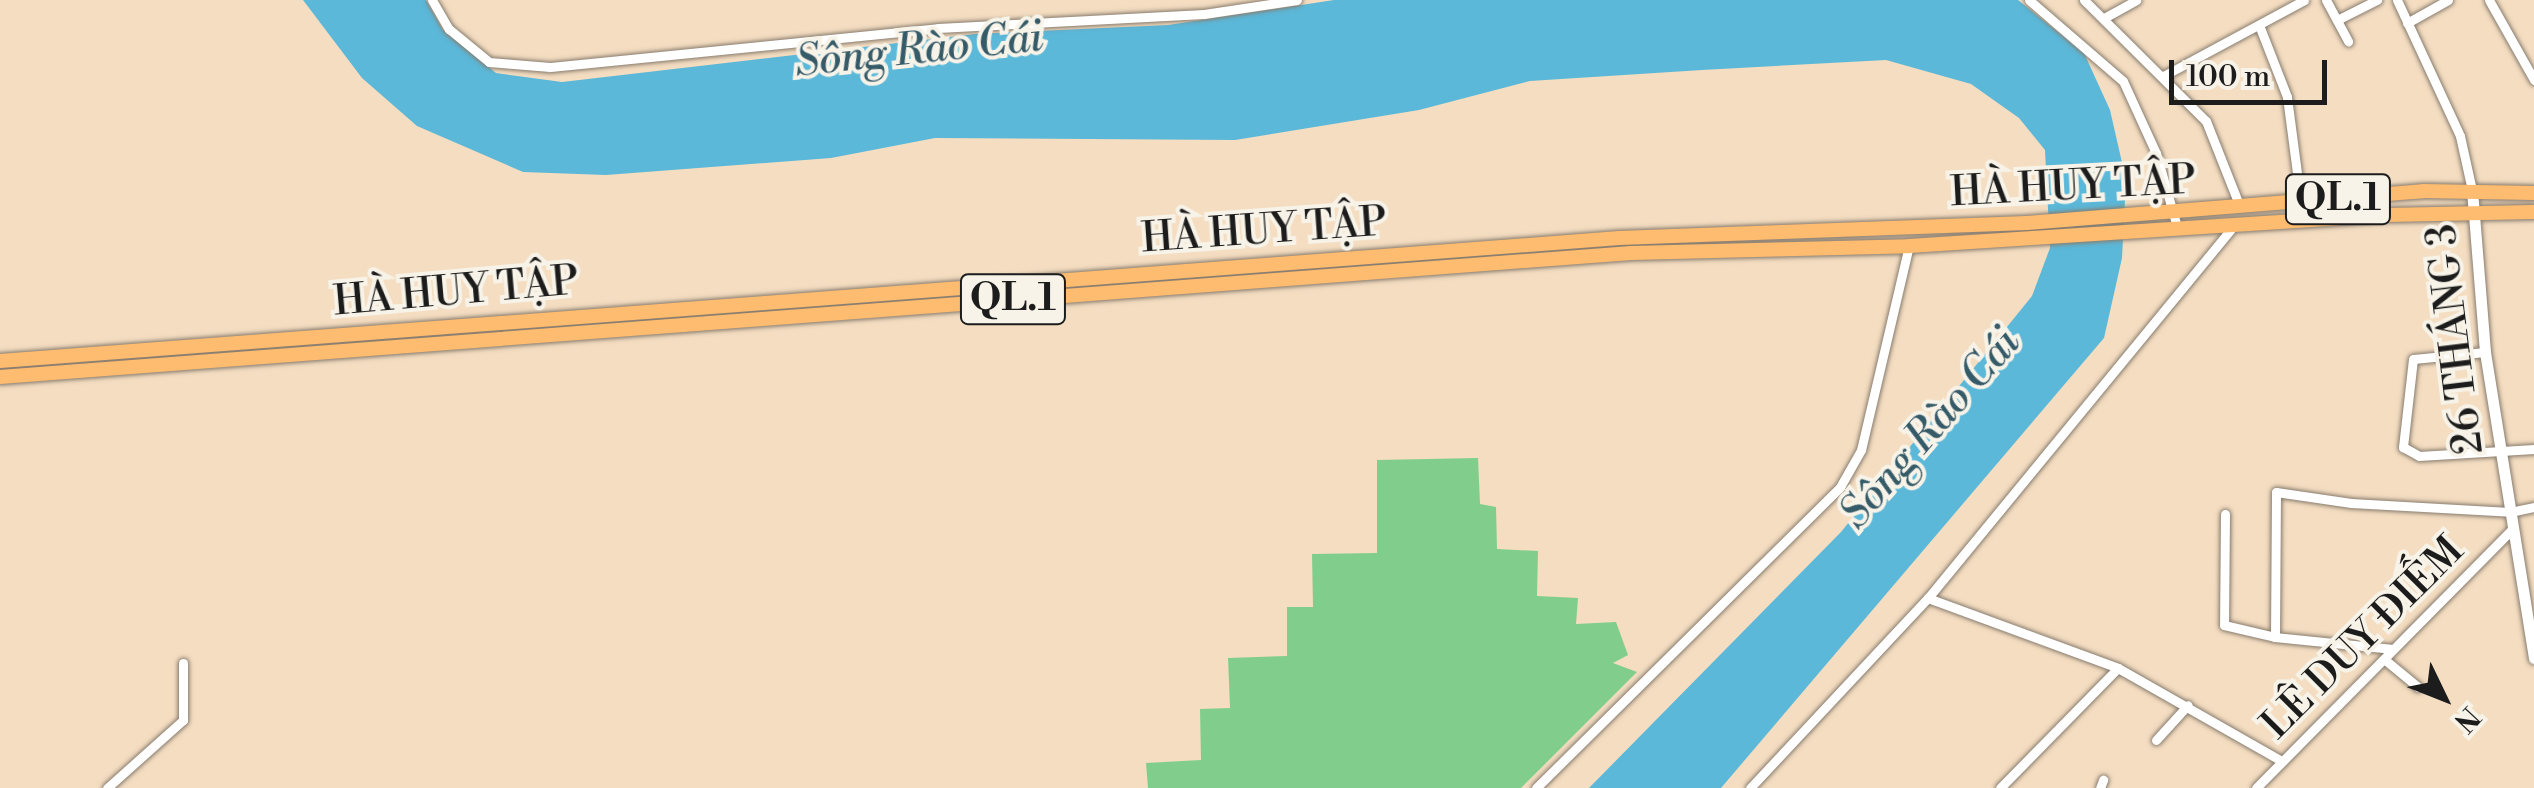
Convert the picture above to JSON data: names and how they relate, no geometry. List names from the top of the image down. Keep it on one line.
{"streets":{"main road":["HÀ HUY TẬP","QL.1"],"street":["26 THÁNG 3","LÊ DUY ĐIẾM"]},"crossings":[["HÀ HUY TẬP","26 THÁNG 3"],["26 THÁNG 3","LÊ DUY ĐIẾM"]],"water":["Sông Rào Cái"],"scale_bar":"100 m","north":"bottom right"}
